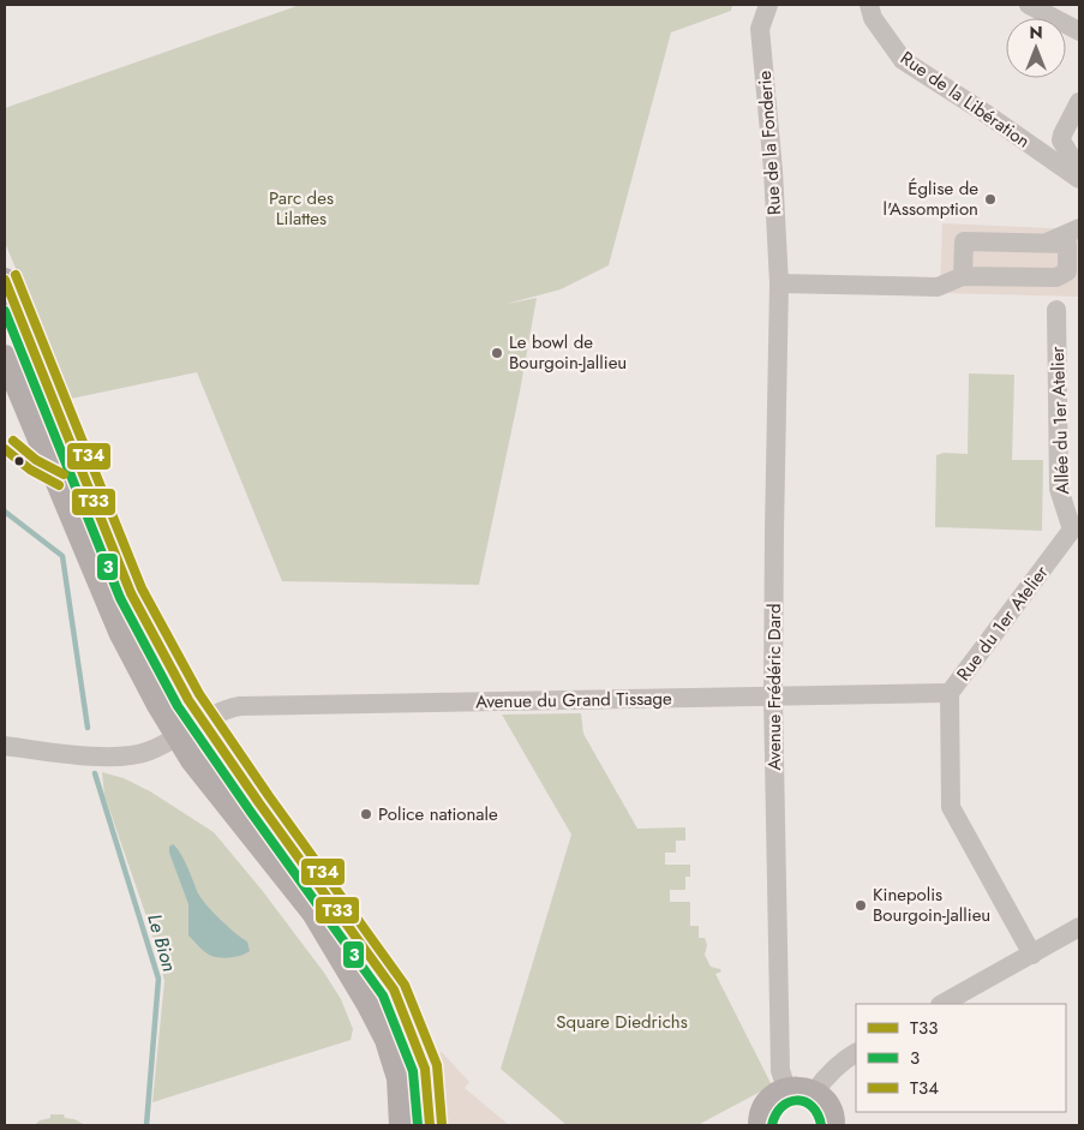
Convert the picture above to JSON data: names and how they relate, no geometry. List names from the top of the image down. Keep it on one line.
{"streets":{"street":["Rue de la Libération","Rue de la Fonderie","Allée du 1er Atelier","Rue du 1er Atelier","Avenue Frédéric Dard","Avenue du Grand Tissage"]},"crossings":[["Rue de la Fonderie","Avenue Frédéric Dard"],["Allée du 1er Atelier","Rue du 1er Atelier"],["Rue du 1er Atelier","Avenue du Grand Tissage"],["Avenue Frédéric Dard","Avenue du Grand Tissage"]],"water":["Le Bion"],"parks":["Parc des Lilattes","Square Diedrichs"],"places":["Église de l'Assomption","Le bowl de Bourgoin-Jallieu","Police nationale","Kinepolis Bourgoin-Jallieu"],"lines":["transit line T34","transit line T33","transit line 3"],"legend":["T33","3","T34"],"north":"top"}
